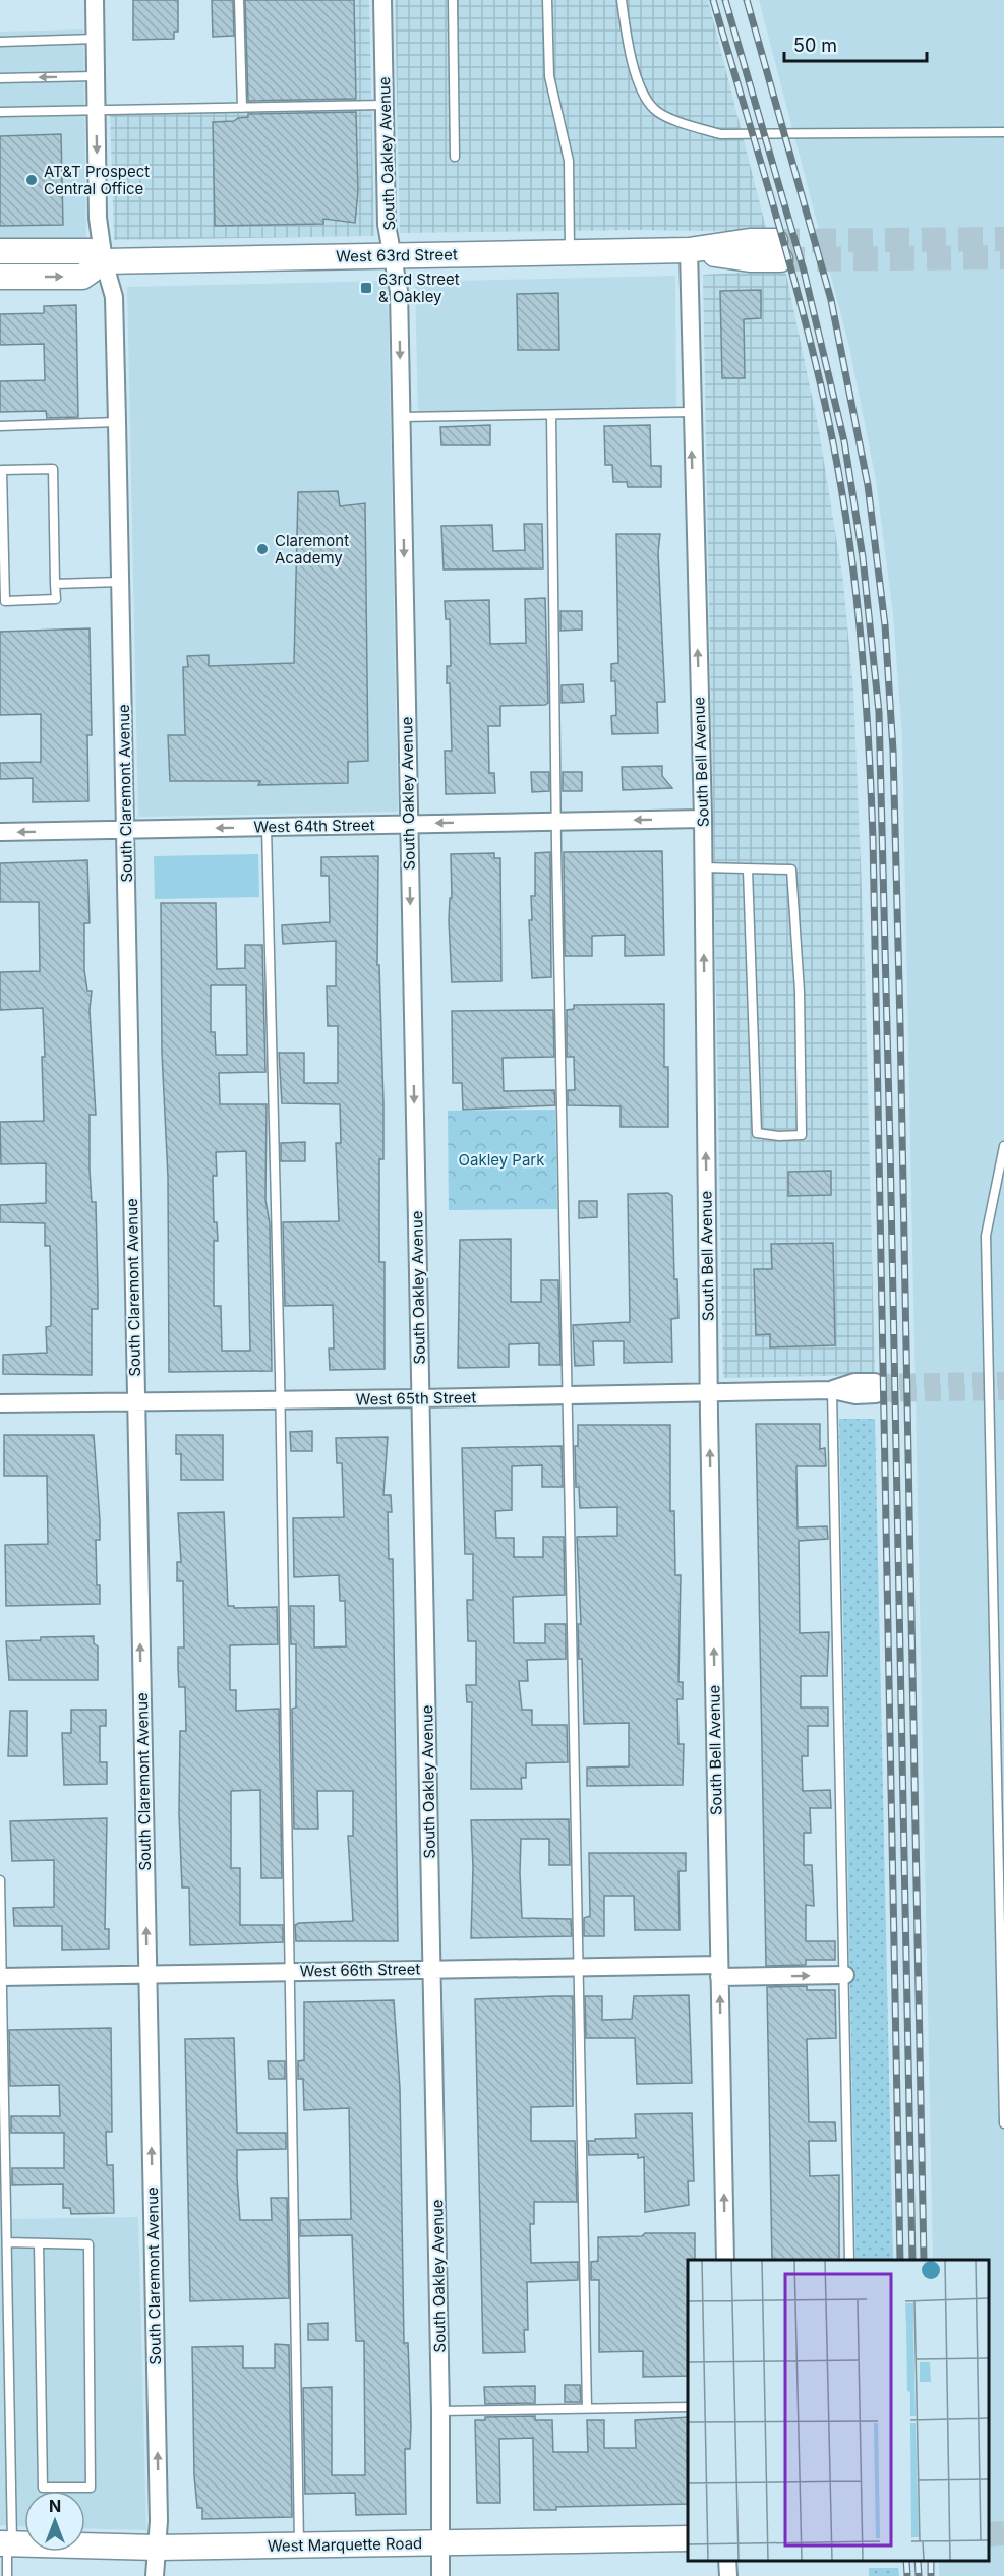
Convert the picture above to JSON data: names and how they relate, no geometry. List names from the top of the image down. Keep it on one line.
{"streets":{"main road":["West 63rd Street","West Marquette Road"],"street":["South Oakley Avenue","South Bell Avenue","South Claremont Avenue","West 64th Street","West 65th Street","West 66th Street"]},"crossings":[["South Oakley Avenue","West 63rd Street"],["South Oakley Avenue","West 64th Street"],["South Oakley Avenue","West 65th Street"],["South Oakley Avenue","West 66th Street"],["South Oakley Avenue","West Marquette Road"],["West 63rd Street","South Bell Avenue"],["West 63rd Street","South Claremont Avenue"],["South Bell Avenue","West 64th Street"],["South Bell Avenue","West 65th Street"],["South Bell Avenue","West 66th Street"],["South Claremont Avenue","West 64th Street"],["South Claremont Avenue","West 65th Street"],["South Claremont Avenue","West 66th Street"],["South Claremont Avenue","West Marquette Road"]],"one_way":["South Oakley Avenue","South Bell Avenue","West 64th Street"],"parks":["Oakley Park"],"places":{"other":["AT&T Prospect Central Office","Claremont Academy"],"transit":["63rd Street & Oakley"]},"scale_bar":"50 m","north":"top"}
